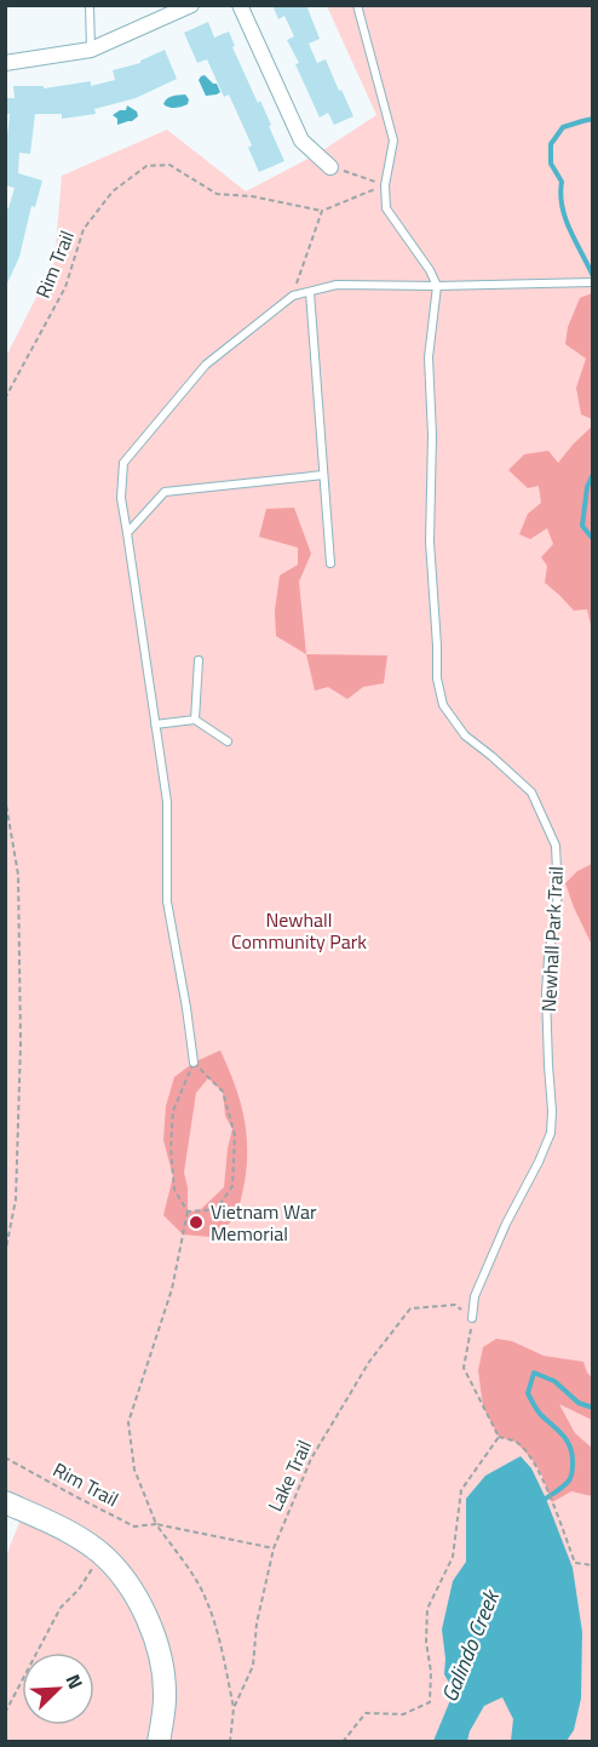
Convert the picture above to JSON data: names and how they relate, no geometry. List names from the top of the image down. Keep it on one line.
{"streets":{"lane":["Newhall Park Trail"],"path":["Rim Trail","Lake Trail"]},"crossings":[["Rim Trail","Lake Trail"],["Newhall Park Trail","Lake Trail"]],"water":["Galindo Creek"],"parks":["Newhall Community Park"],"places":["Vietnam War Memorial"],"north":"top right"}
